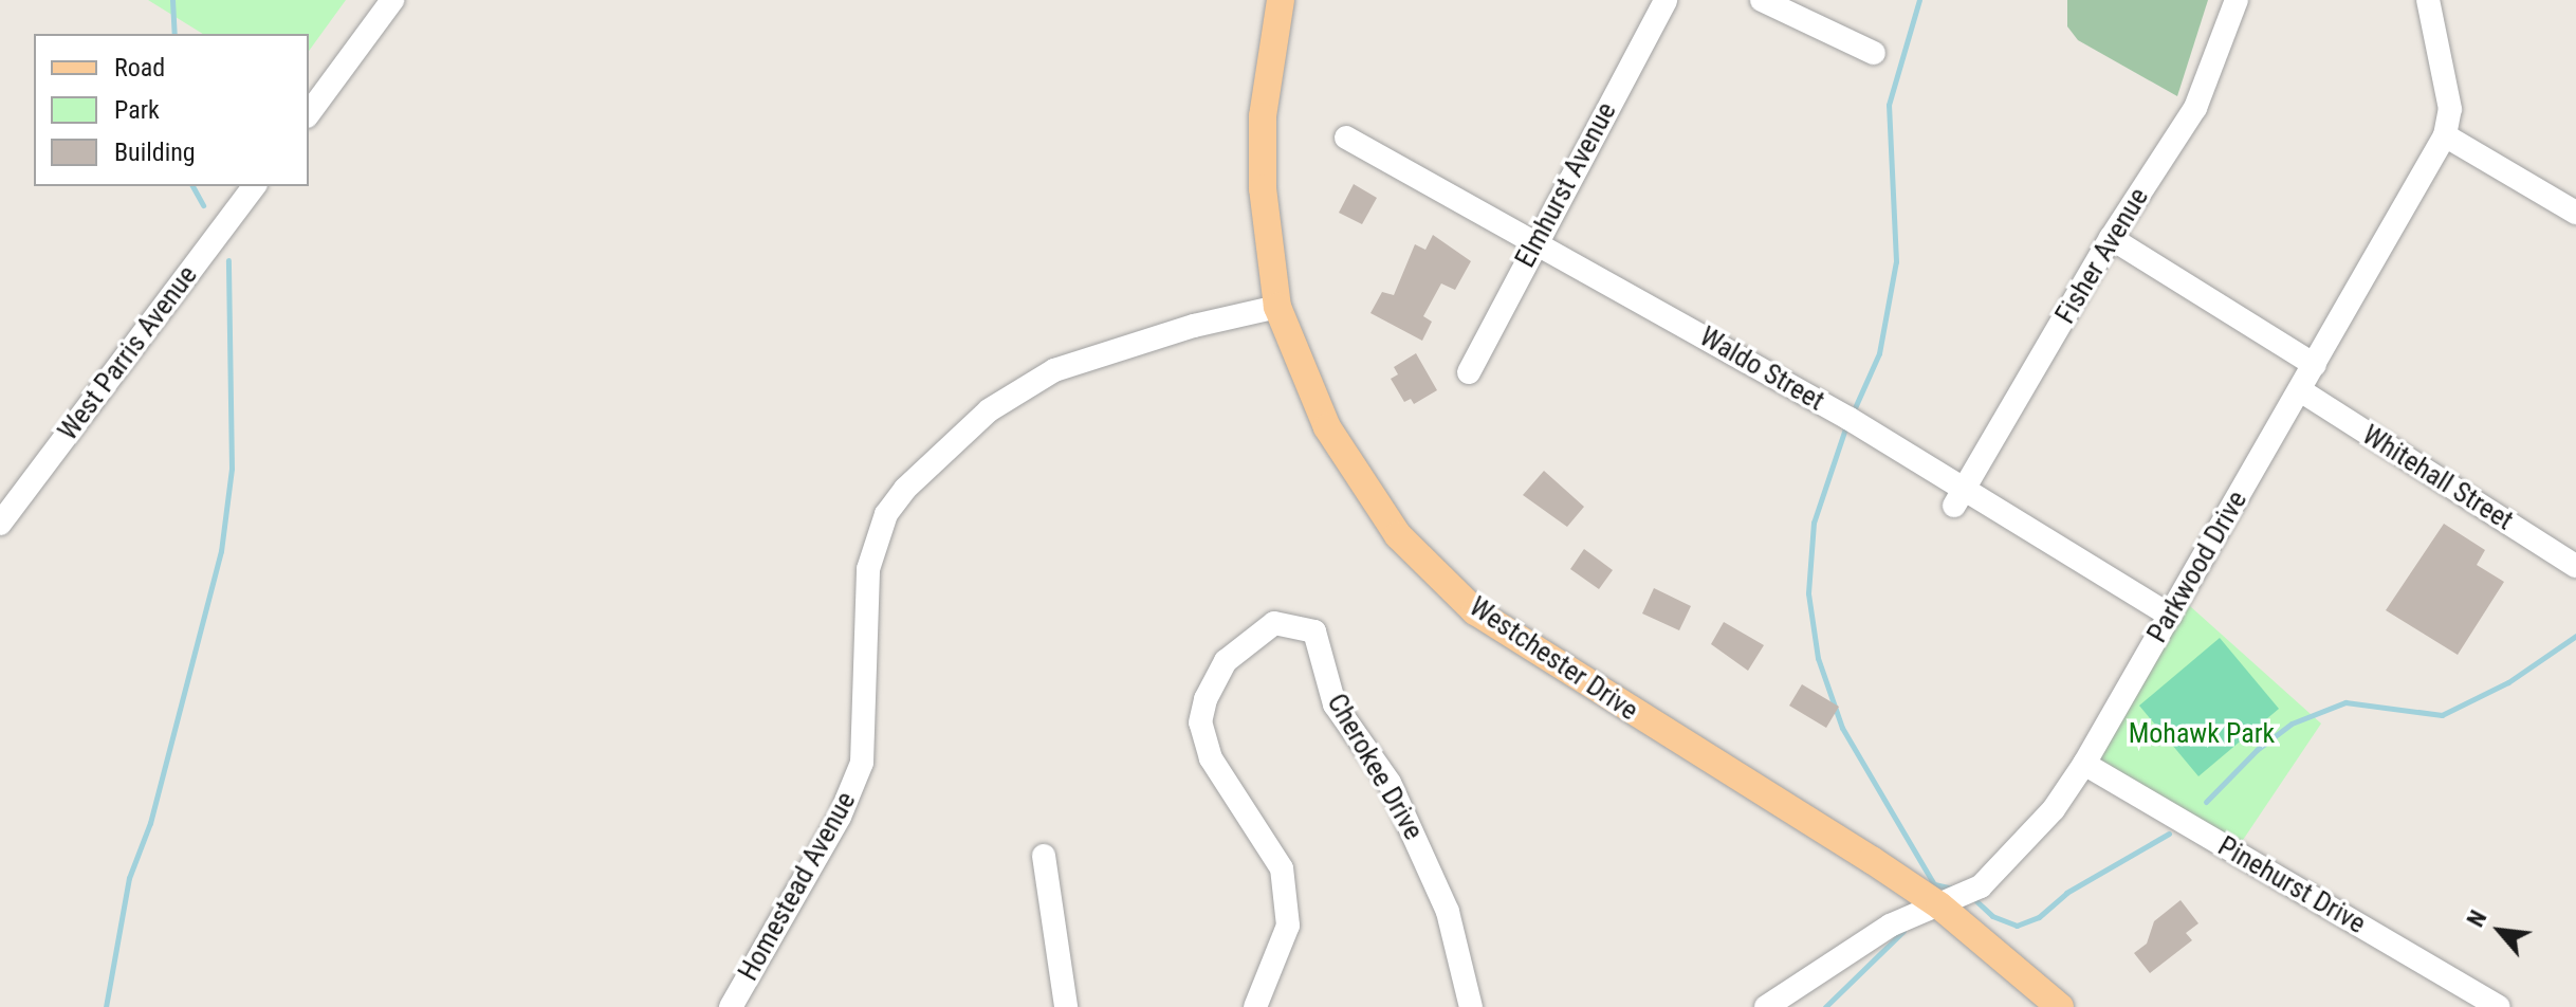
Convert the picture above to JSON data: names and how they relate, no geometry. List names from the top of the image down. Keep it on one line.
{"streets":{"main road":["Westchester Drive"],"street":["Elmhurst Avenue","Fisher Avenue","West Parris Avenue","Waldo Street","Whitehall Street","Parkwood Drive","Cherokee Drive","Pinehurst Drive","Homestead Avenue"]},"crossings":[["Elmhurst Avenue","Waldo Street"],["Fisher Avenue","Waldo Street"],["Waldo Street","Parkwood Drive"],["Whitehall Street","Parkwood Drive"],["Parkwood Drive","Westchester Drive"],["Parkwood Drive","Pinehurst Drive"],["Westchester Drive","Homestead Avenue"]],"parks":["Mohawk Park"],"legend":["Road","Park","Building"],"north":"top left"}
